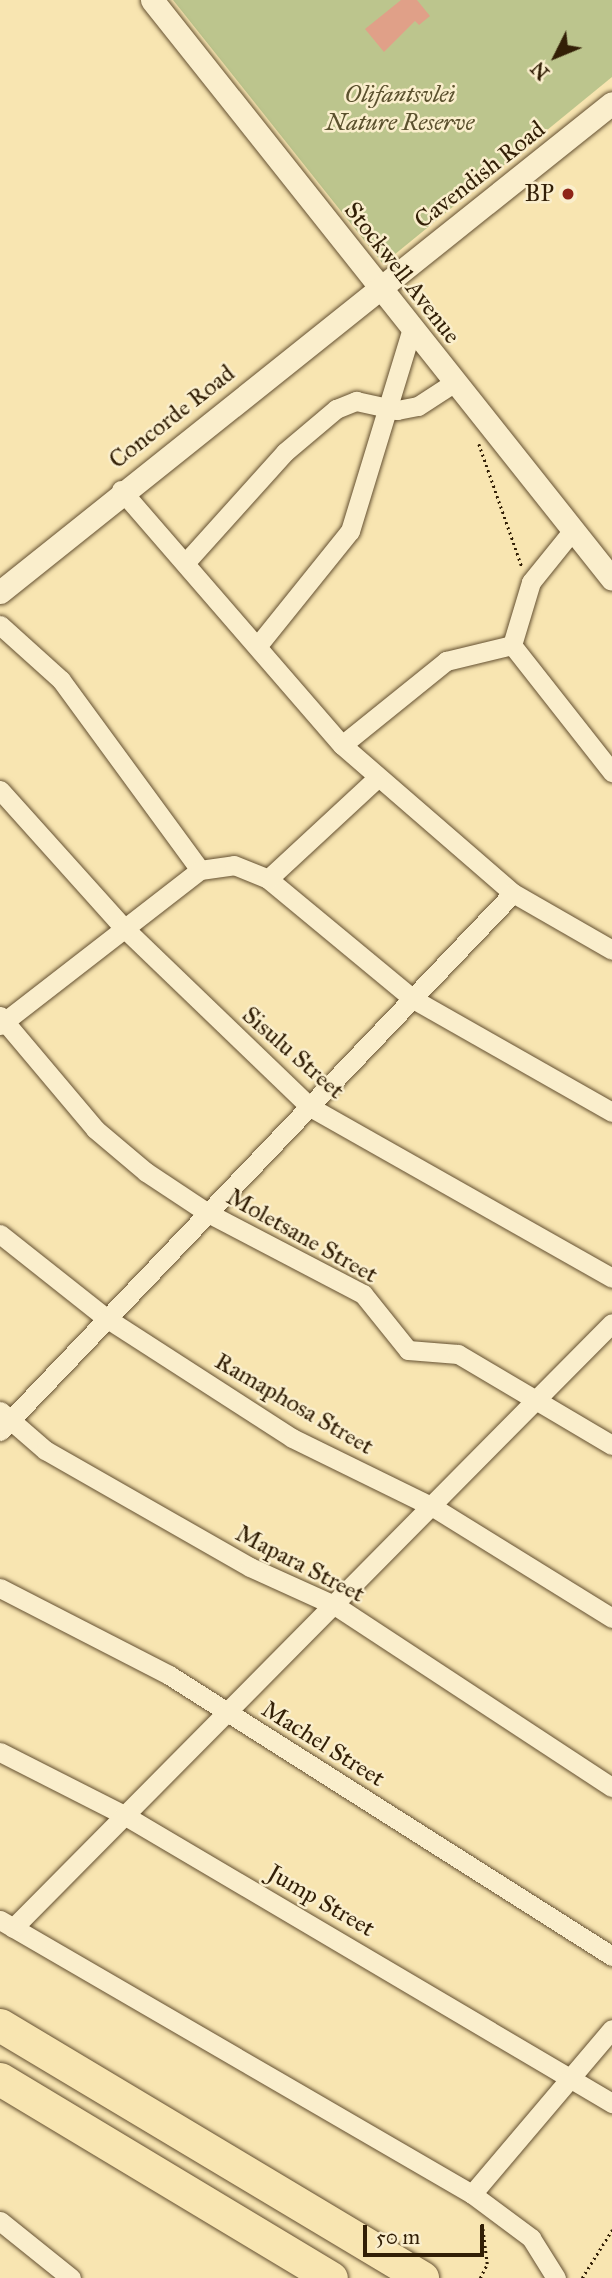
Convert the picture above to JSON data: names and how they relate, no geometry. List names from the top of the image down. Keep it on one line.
{"streets":{"street":["Cavendish Road","Stockwell Avenue","Concorde Road","Sisulu Street","Moletsane Street","Ramaphosa Street","Mapara Street","Machel Street","Jump Street"]},"crossings":[["Cavendish Road","Stockwell Avenue"],["Cavendish Road","Concorde Road"],["Stockwell Avenue","Concorde Road"]],"parks":["Olifantsvlei Nature Reserve"],"places":["BP"],"scale_bar":"50 m","north":"bottom left"}
